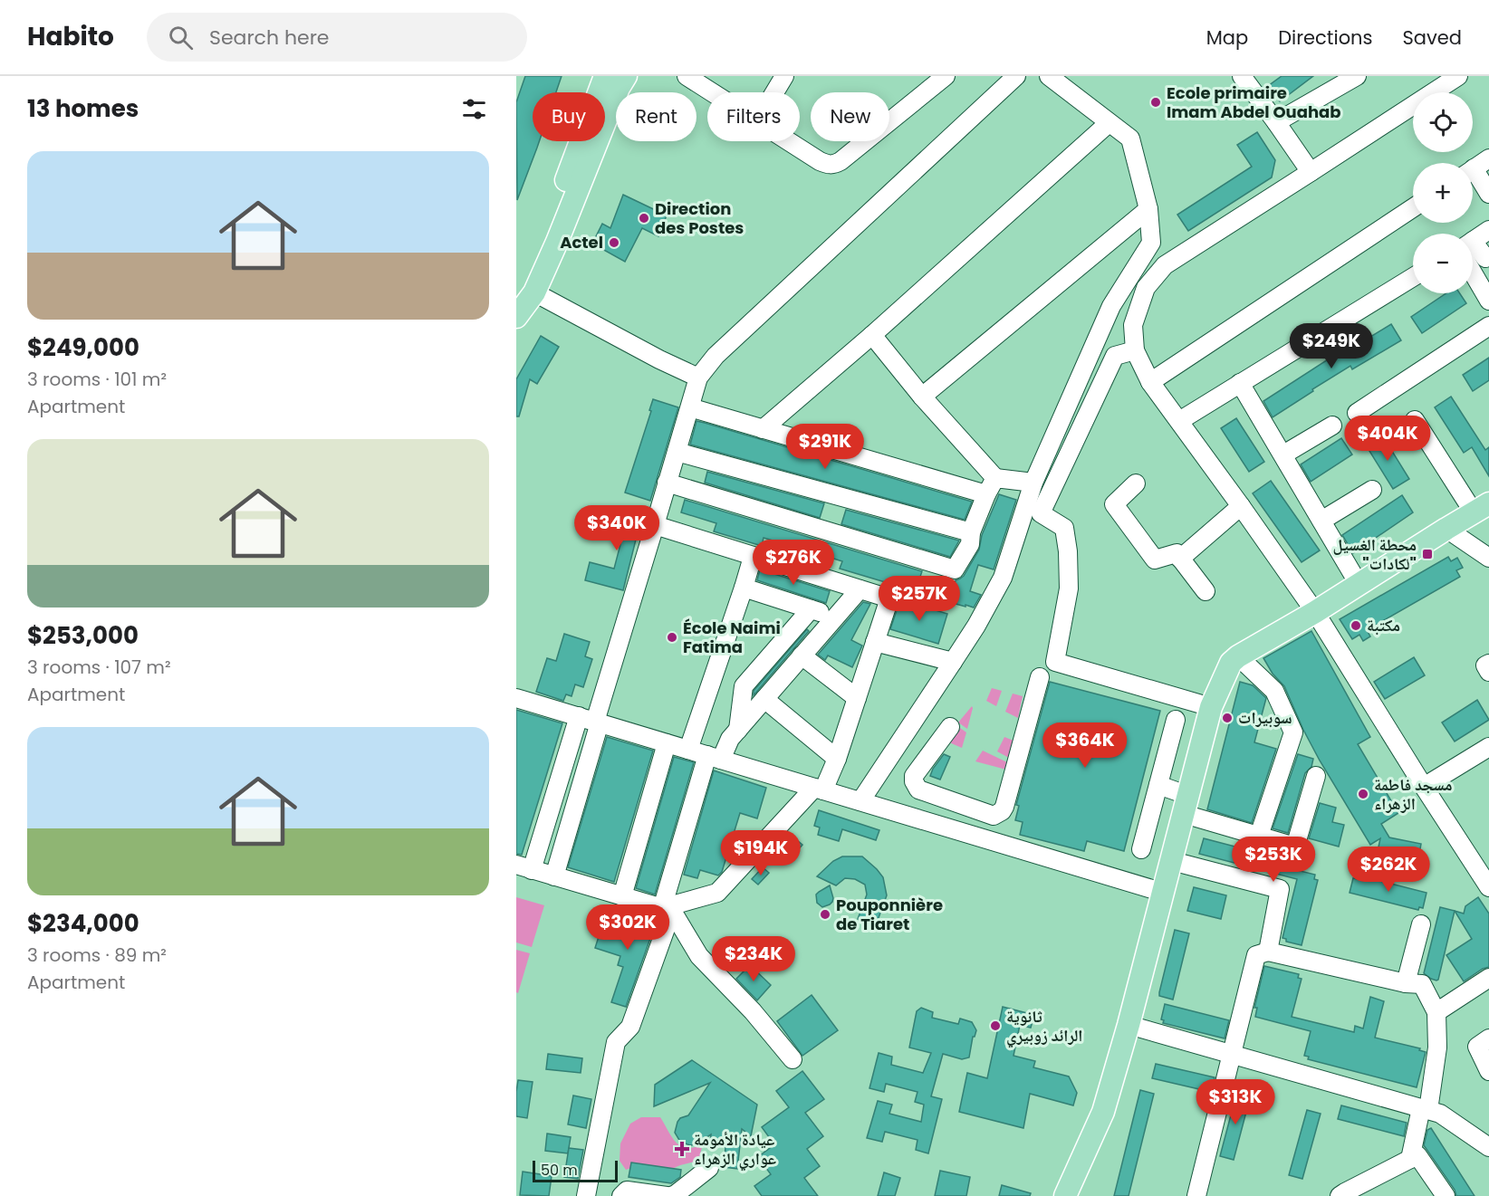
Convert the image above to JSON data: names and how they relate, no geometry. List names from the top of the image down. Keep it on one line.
{"places":{"other":["Ecole primaire Imam Abdel Ouahab","Direction des Postes","Actel","مكتبة","École Naimi Fatima","سوبيرات","مسجد فاطمة الزهراء","Pouponnière de Tiaret","ثانوية الرائد زوبيري"],"transit":["محطة الغسيل \"لكادات\""],"health":["عيادة الأمومة عواري الزهراء"]},"scale_bar":"50 m","page":{"header":"Habito","search":"Search here","nav":["Map","Directions","Saved"],"heading":"13 homes","map_buttons":["+","−"],"chip":["Buy","Rent","Filters","New"],"list":[{"name":"$249,000","note":"3 rooms · 101 m² · Apartment"},{"name":"$253,000","note":"3 rooms · 107 m² · Apartment"},{"name":"$234,000","note":"3 rooms · 89 m² · Apartment"}],"price":["$249K","$404K","$291K","$340K","$276K","$257K","$364K","$194K","$253K","$262K","$302K","$234K","$313K"],"scale":"50 m"}}
